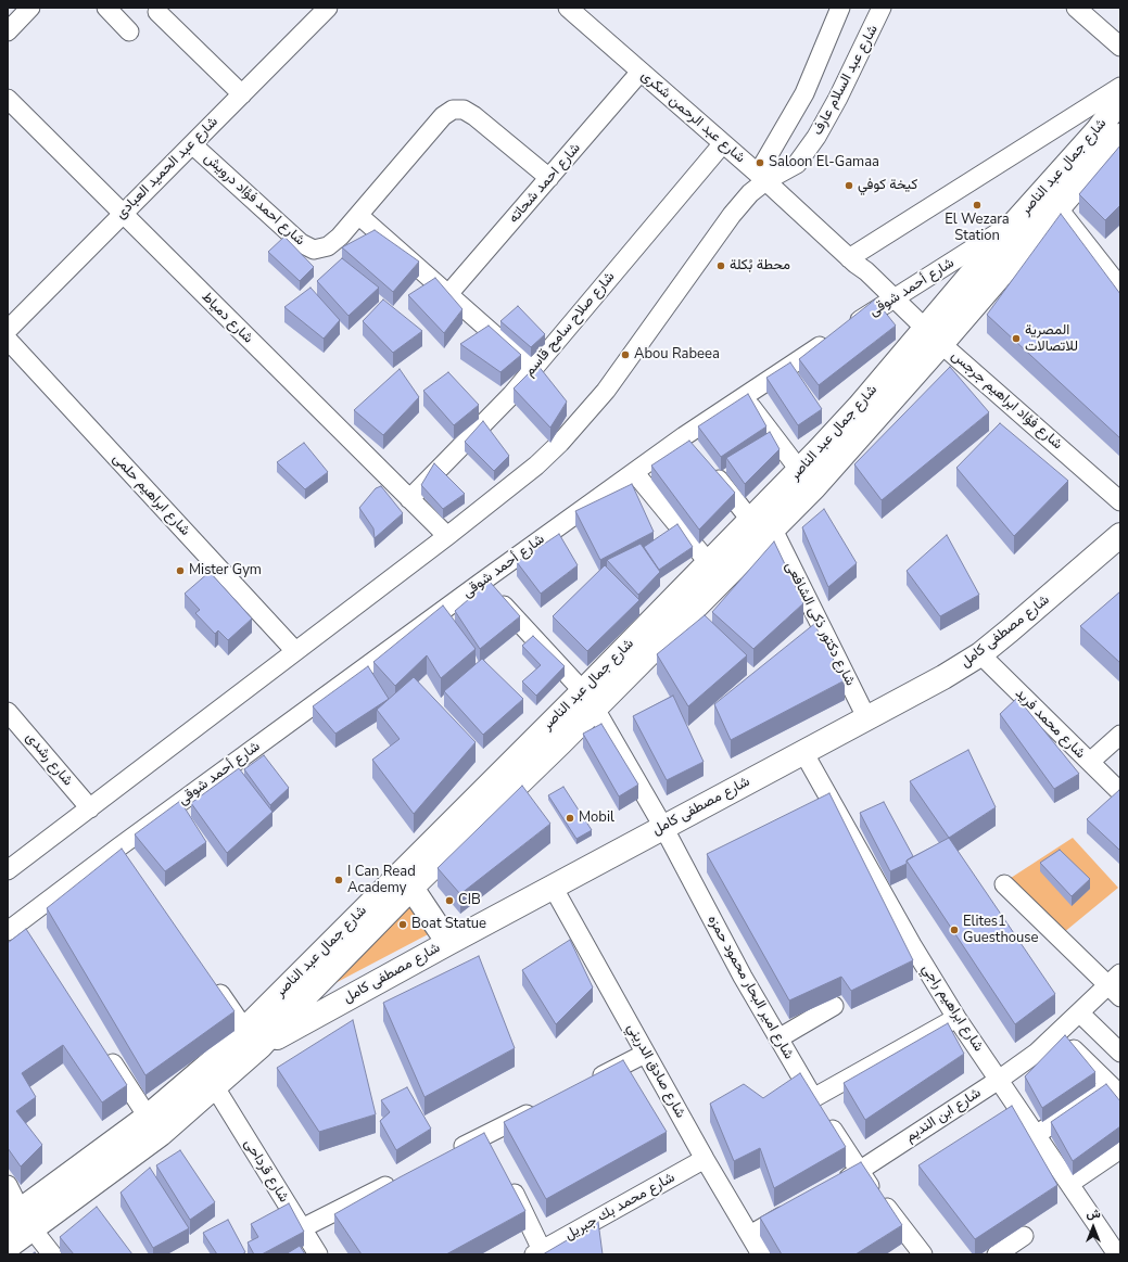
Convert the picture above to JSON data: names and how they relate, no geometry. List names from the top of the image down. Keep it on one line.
{"streets":{"main road":["شارع جمال عبد الناصر","شارع مصطفى كامل"],"street":["شارع عبد السلام عارف","شارع عبد الرحمن شكرى","شارع عبد الحميد العبادى","شارع احمد شحاته","شارع احمد فؤاد درويش","شارع أحمد شوقى","شارع دمياط","شارع صلاح سامح قاسم","شارع فؤاد ابراهيم جرجس","شارع ابراهيم حلمى","شارع دكتور ذكى الشافعى","شارع محمد فريد","شارع رشدى","شارع امير البحار محمود حمزه","شارع ابراهيم راجي","شارع صادق الدريني","شارع ابن النديم","شارع قرداحى","شارع محمد بك جبريل"]},"crossings":[["شارع عبد السلام عارف","شارع عبد الرحمن شكرى"],["شارع عبد الرحمن شكرى","شارع احمد شحاته"],["شارع عبد الرحمن شكرى","شارع أحمد شوقى"],["شارع عبد الرحمن شكرى","شارع صلاح سامح قاسم"],["شارع عبد الرحمن شكرى","شارع فؤاد ابراهيم جرجس"],["شارع جمال عبد الناصر","شارع أحمد شوقى"],["شارع جمال عبد الناصر","شارع فؤاد ابراهيم جرجس"],["شارع جمال عبد الناصر","شارع دكتور ذكى الشافعى"],["شارع جمال عبد الناصر","شارع مصطفى كامل"],["شارع جمال عبد الناصر","شارع امير البحار محمود حمزه"],["شارع جمال عبد الناصر","شارع قرداحى"],["شارع عبد الحميد العبادى","شارع احمد فؤاد درويش"],["شارع عبد الحميد العبادى","شارع دمياط"],["شارع احمد شحاته","شارع احمد فؤاد درويش"],["شارع أحمد شوقى","شارع فؤاد ابراهيم جرجس"],["شارع أحمد شوقى","شارع امير البحار محمود حمزه"],["شارع دمياط","شارع صلاح سامح قاسم"],["شارع دكتور ذكى الشافعى","شارع مصطفى كامل"],["شارع مصطفى كامل","شارع محمد فريد"],["شارع مصطفى كامل","شارع امير البحار محمود حمزه"],["شارع مصطفى كامل","شارع ابراهيم راجي"],["شارع مصطفى كامل","شارع صادق الدريني"],["شارع امير البحار محمود حمزه","شارع ابن النديم"],["شارع ابراهيم راجي","شارع ابن النديم"],["شارع صادق الدريني","شارع محمد بك جبريل"]],"places":["Saloon El-Gamaa","كيخة كوفي","El Wezara Station","محطة بُكلة","المصرية للاتصالات","Abou Rabeea","Mister Gym","Mobil","I Can Read Academy","CIB","Boat Statue","Elites1 Guesthouse"],"north":"top"}
